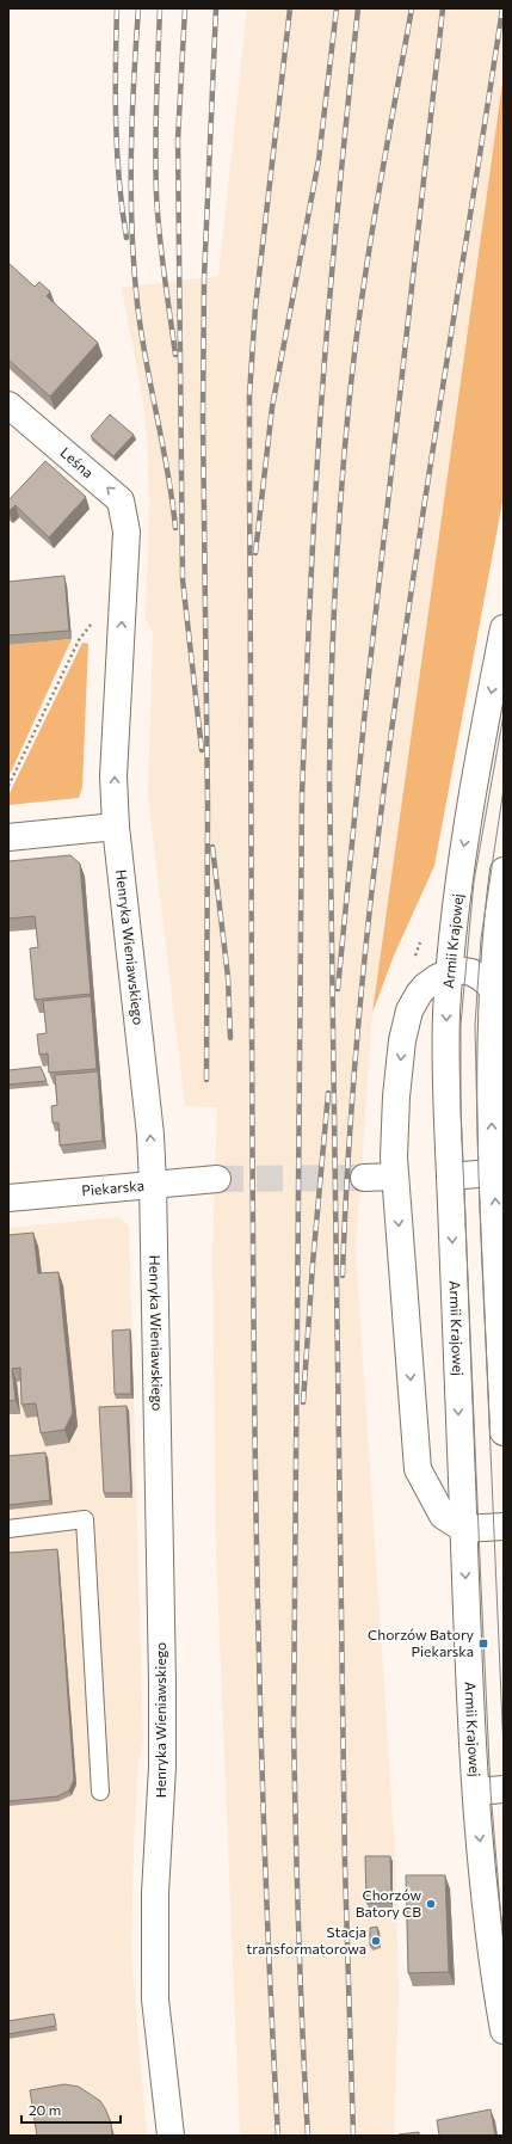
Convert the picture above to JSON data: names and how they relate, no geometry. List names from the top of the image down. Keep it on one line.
{"streets":{"street":["Leśna","Armii Krajowej","Henryka Wieniawskiego","Piekarska"]},"crossings":[["Leśna","Henryka Wieniawskiego"],["Henryka Wieniawskiego","Piekarska"]],"one_way":["Leśna","Henryka Wieniawskiego"],"places":{"transit":["Chorzów Batory Piekarska"],"other":["Chorzów Batory CB","Stacja transformatorowa"]},"scale_bar":"20 m"}
